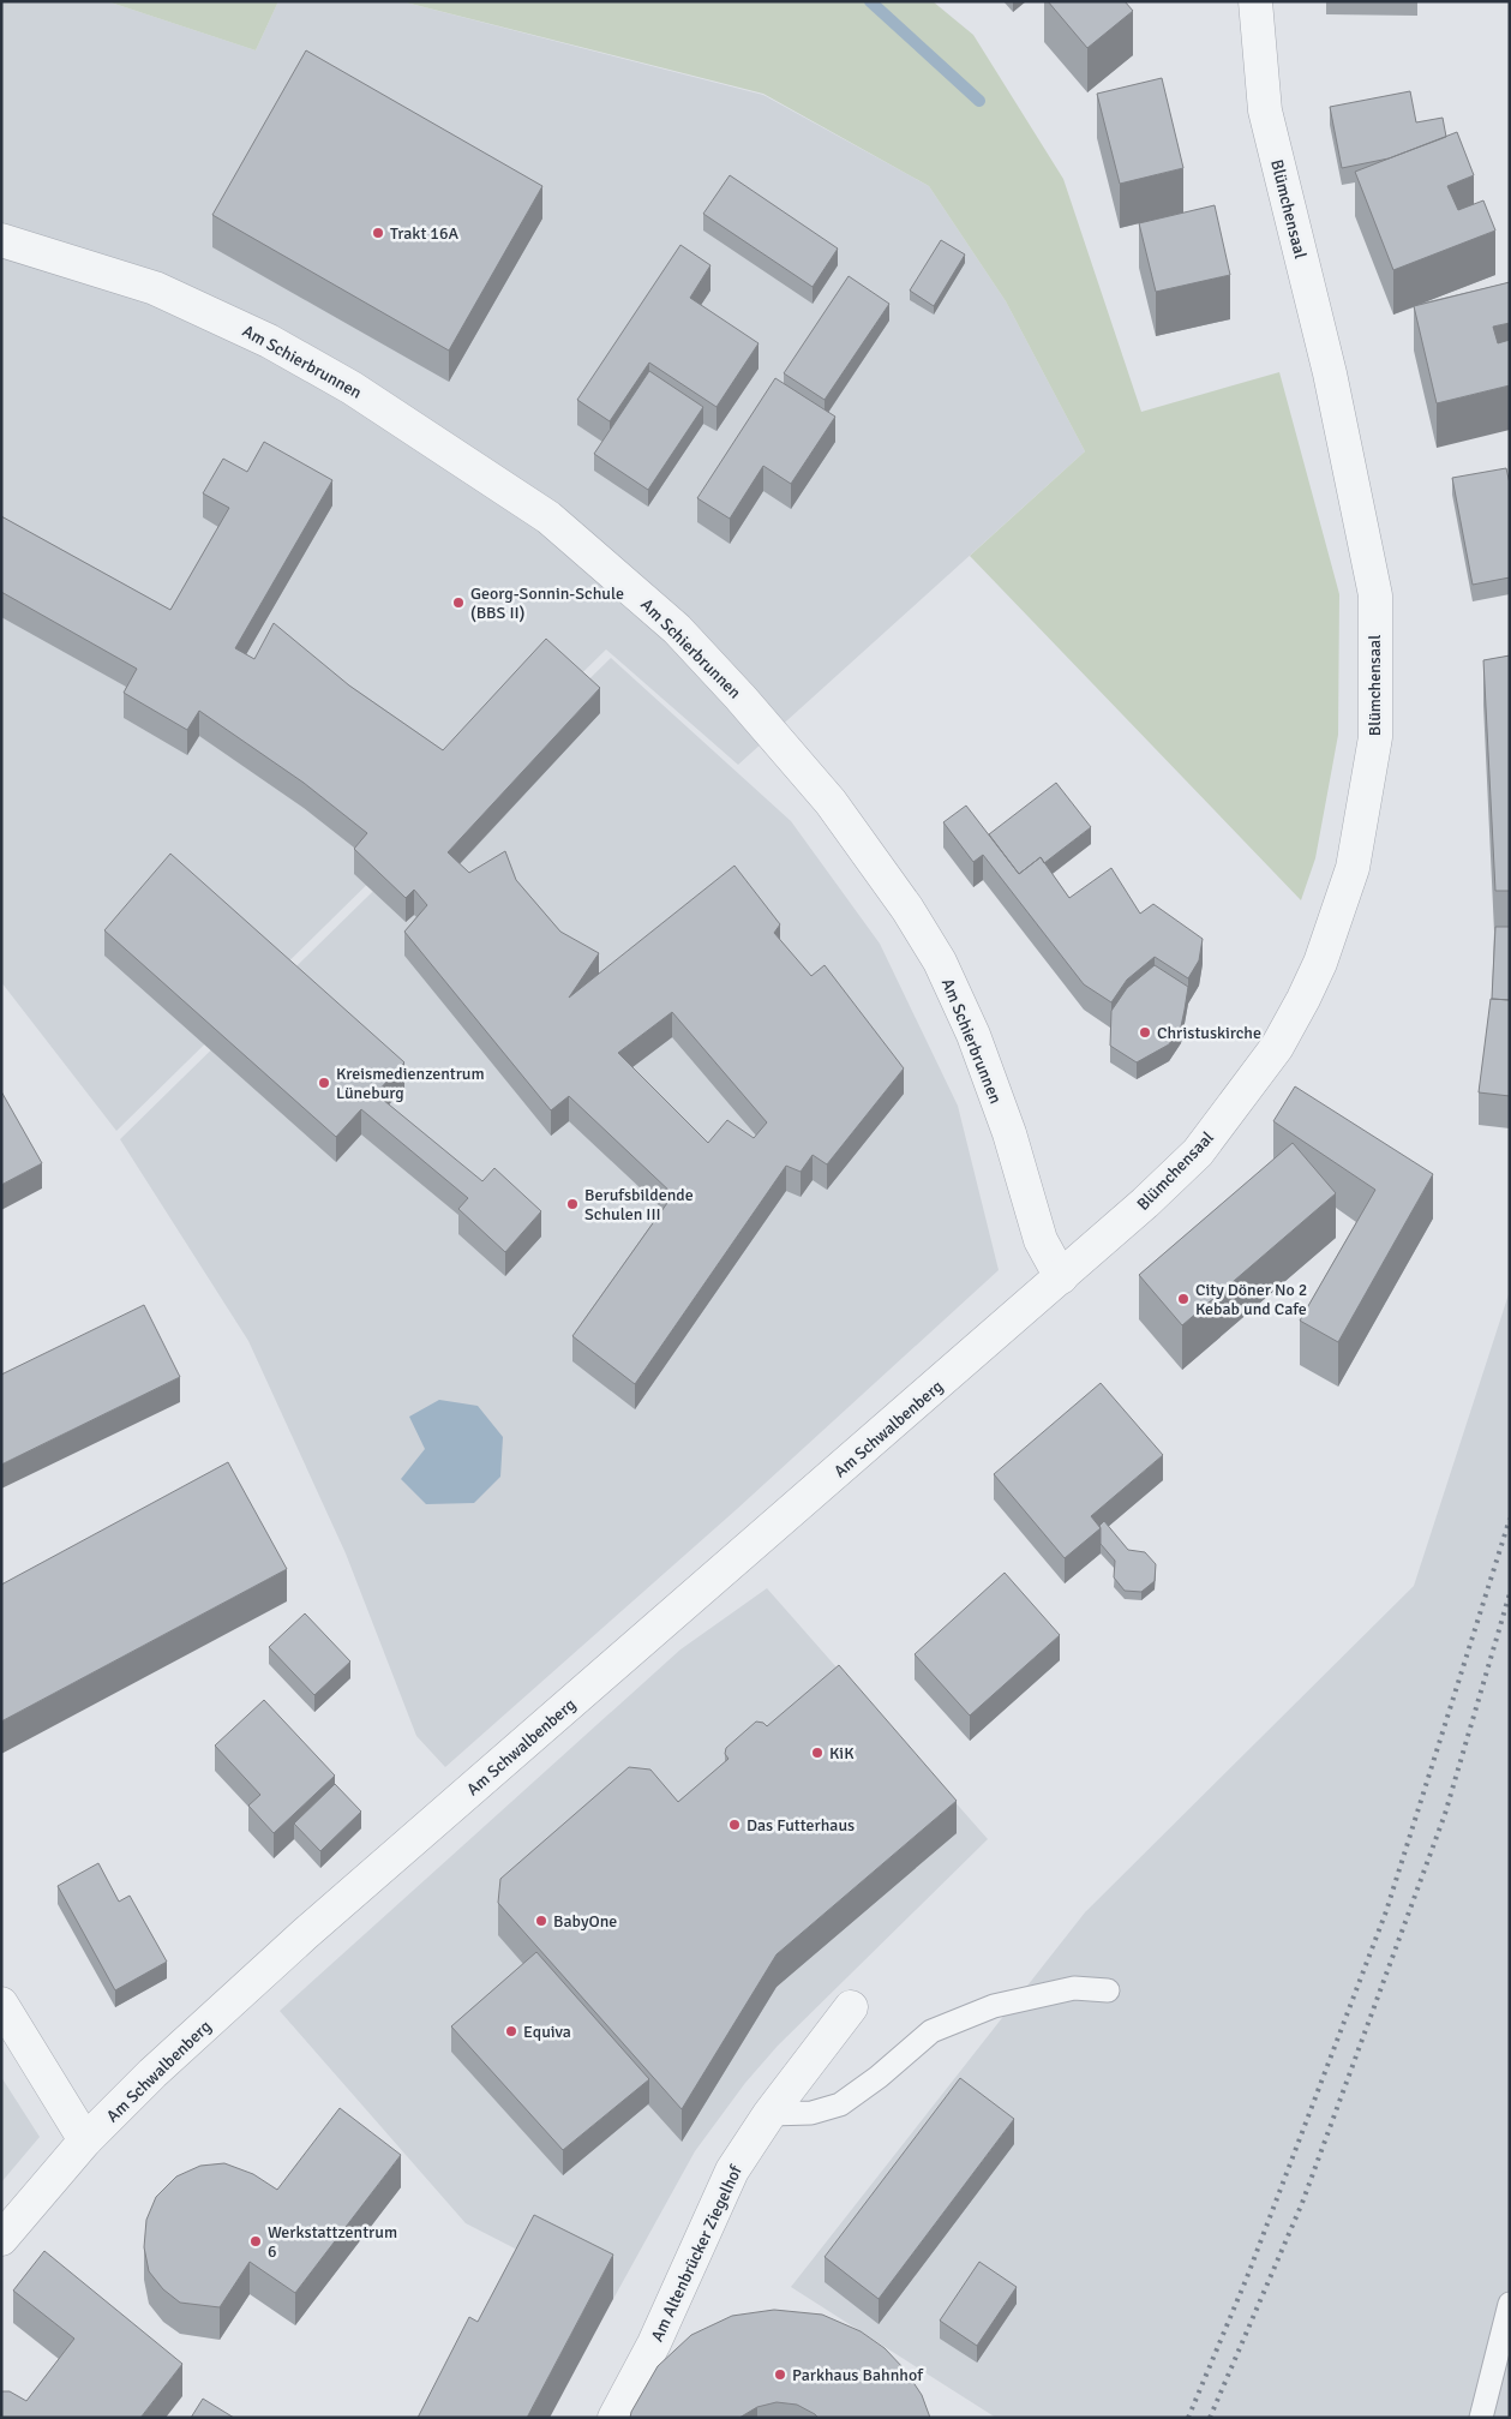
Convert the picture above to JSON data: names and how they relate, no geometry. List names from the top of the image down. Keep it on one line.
{"streets":{"street":["Blümchensaal","Am Schierbrunnen","Am Schwalbenberg","Am Altenbrücker Ziegelhof"]},"crossings":[["Blümchensaal","Am Schierbrunnen"],["Blümchensaal","Am Schwalbenberg"],["Am Schierbrunnen","Am Schwalbenberg"]],"places":["Trakt 16A","Georg-Sonnin-Schule (BBS II)","Christuskirche","Kreismedienzentrum Lüneburg","Berufsbildende Schulen III","City Döner No 2 Kebab und Cafe","KiK","Das Futterhaus","BabyOne","Equiva","Werkstattzentrum 6","Parkhaus Bahnhof"]}
